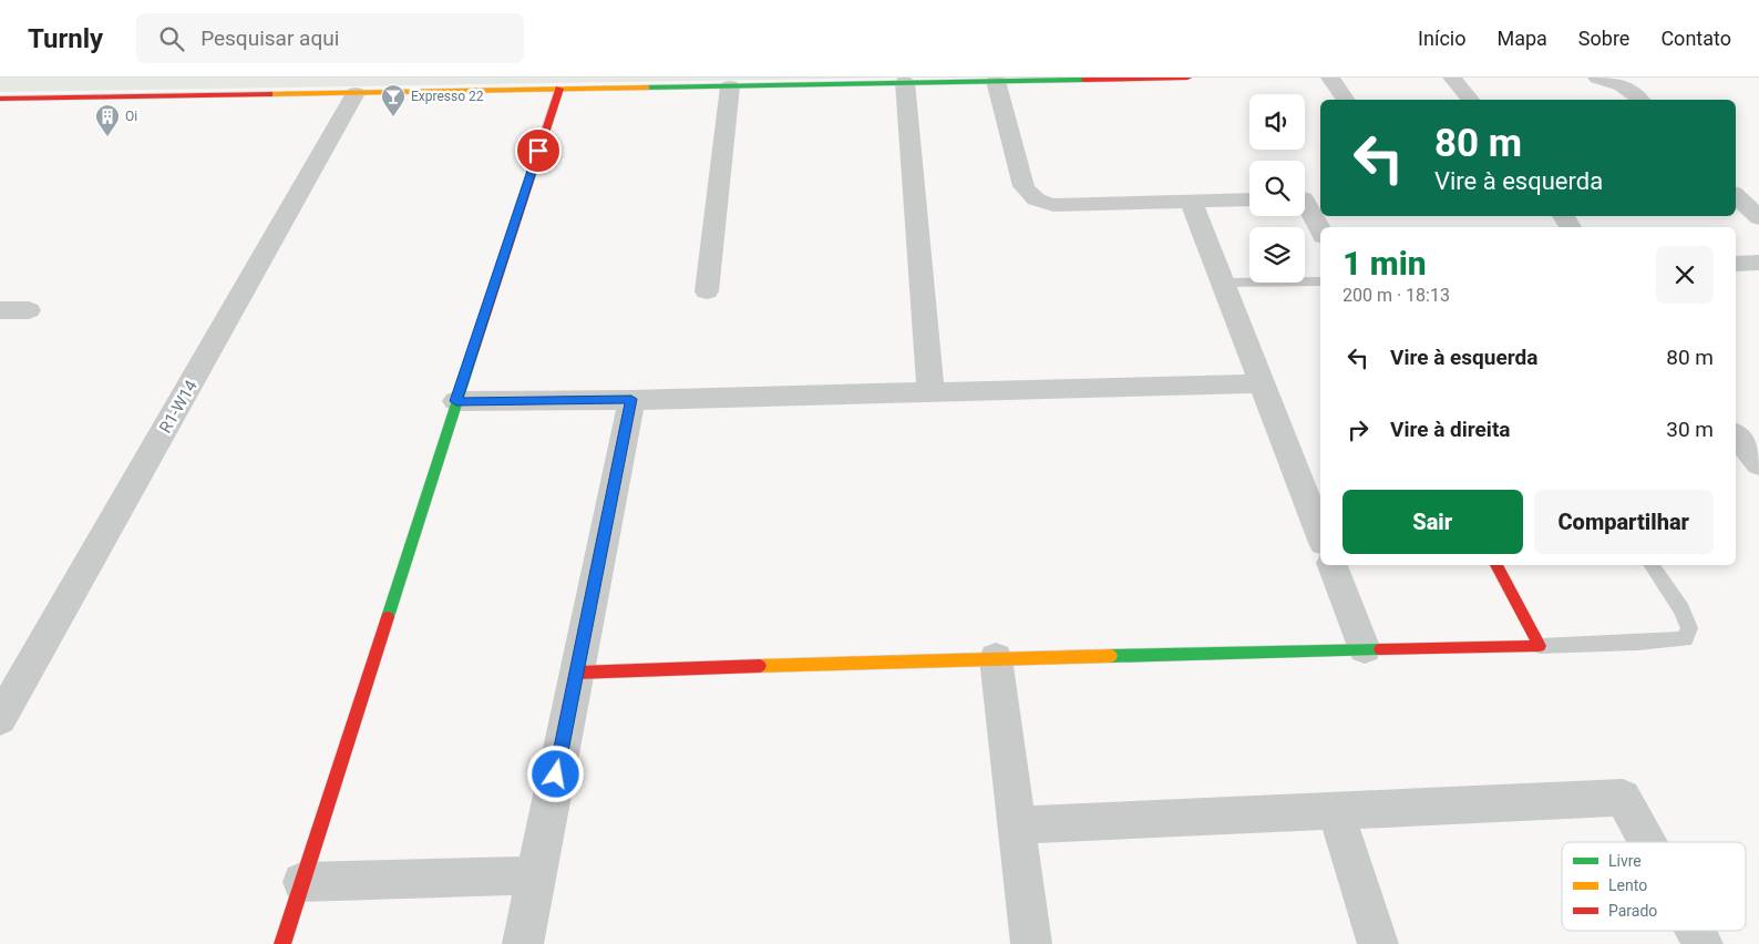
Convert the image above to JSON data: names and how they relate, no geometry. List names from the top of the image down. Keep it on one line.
{"streets":{"street":["R1-W14"]},"places":{"bar":["Expresso 22"],"building":["Oi"]},"legend":["Livre","Lento","Parado"],"page":{"header":"Turnly","search":"Pesquisar aqui","nav":["Início","Mapa","Sobre","Contato"],"turn":["80 m","Vire à esquerda"],"heading":["1 min","200 m · 18:13"],"list":[{"name":"Vire à esquerda","value":"80 m"},{"name":"Vire à direita","value":"30 m"}],"buttons":["Sair","Compartilhar"]}}
